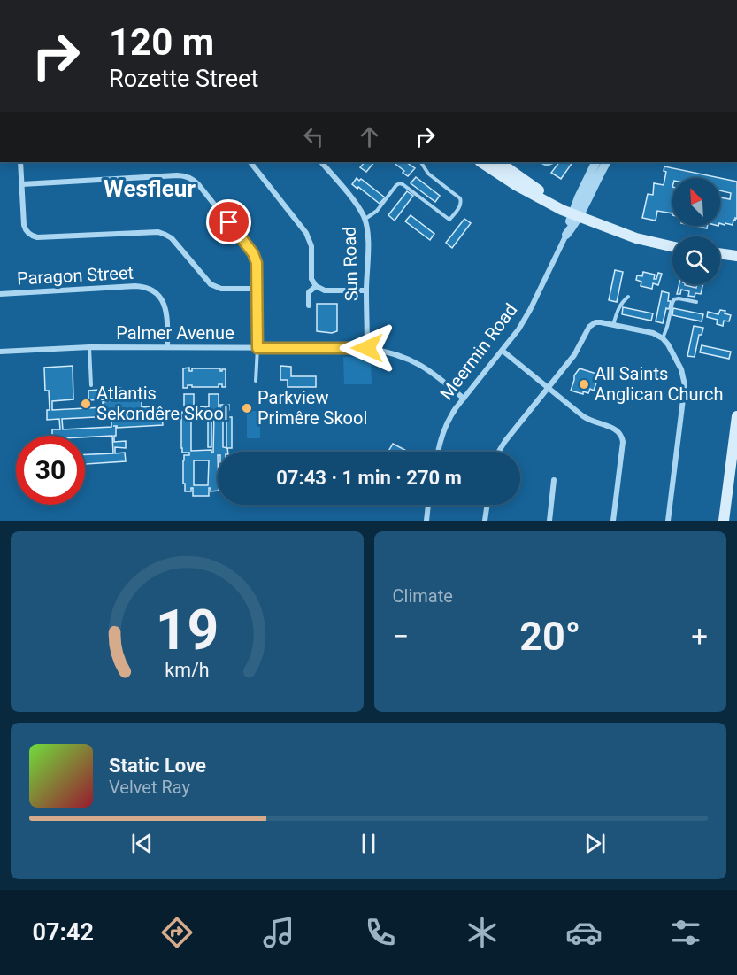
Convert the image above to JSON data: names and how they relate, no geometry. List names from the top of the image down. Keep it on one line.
{"streets":{"street":["Sun Road","Paragon Street","Palmer Avenue","Meermin Road"]},"crossings":[["Sun Road","Palmer Avenue"],["Paragon Street","Palmer Avenue"],["Palmer Avenue","Meermin Road"]],"districts":["Wesfleur"],"places":["All Saints Anglican Church","Atlantis Sekondêre Skool","Parkview Primêre Skool"],"north":"top left","page":{"turn":["120 m","Rozette Street"],"limit":"30","trip":"07:43 · 1 min · 270 m","tile":"Climate","heat":["−","20°","+"],"song":["Static Love","Velvet Ray"],"tabs":"07:42","gauge":["19","km/h"]}}
